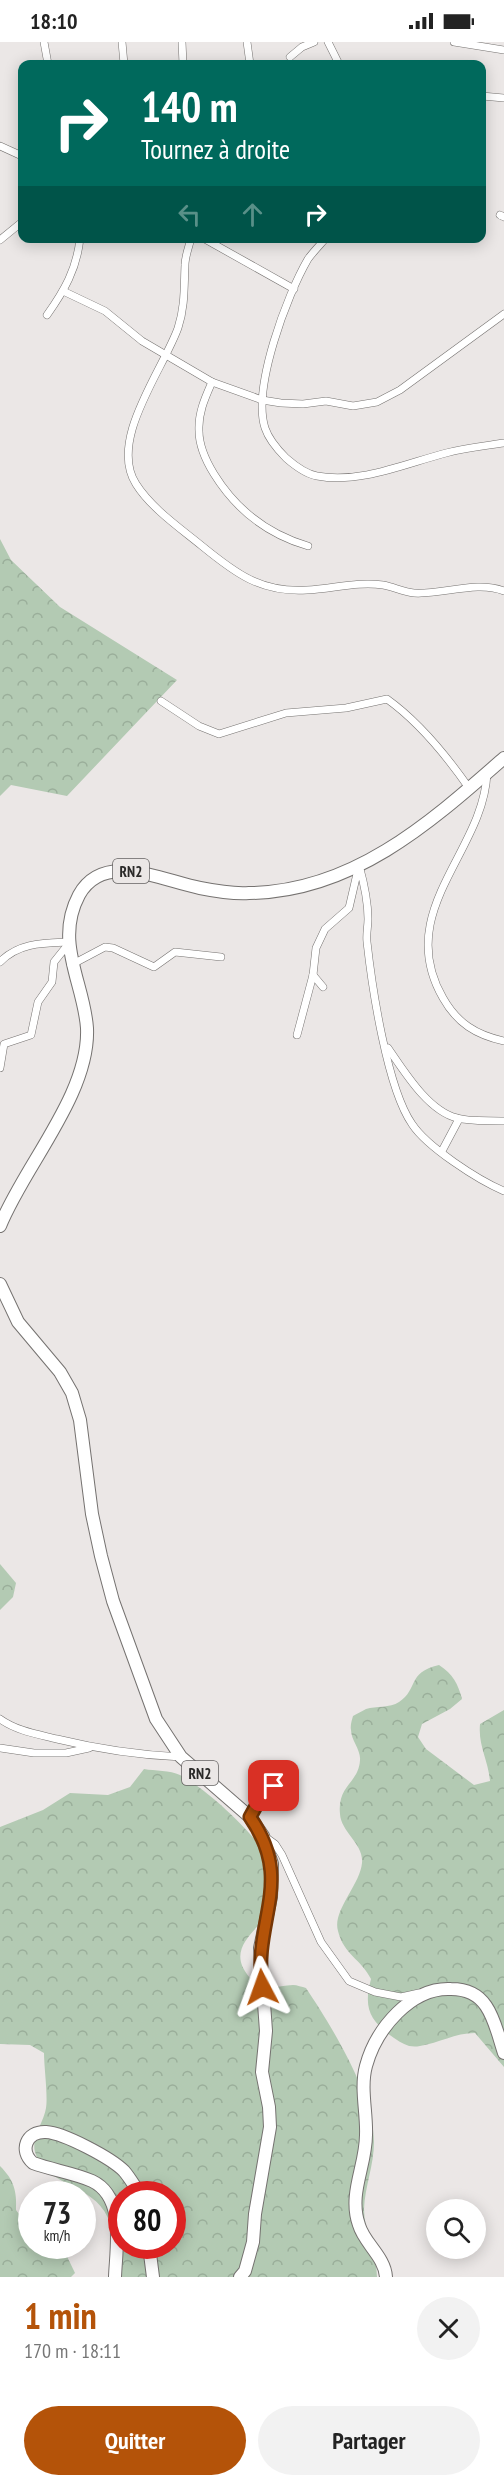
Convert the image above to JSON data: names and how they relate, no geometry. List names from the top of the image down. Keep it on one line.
{"streets":{"highway":["RN2"]},"page":{"status":"18:10","turn":["140 m","Tournez à droite"],"speed":"73 km/h","limit":"80","heading":["1 min","170 m · 18:11"],"buttons":["Quitter","Partager"]}}
